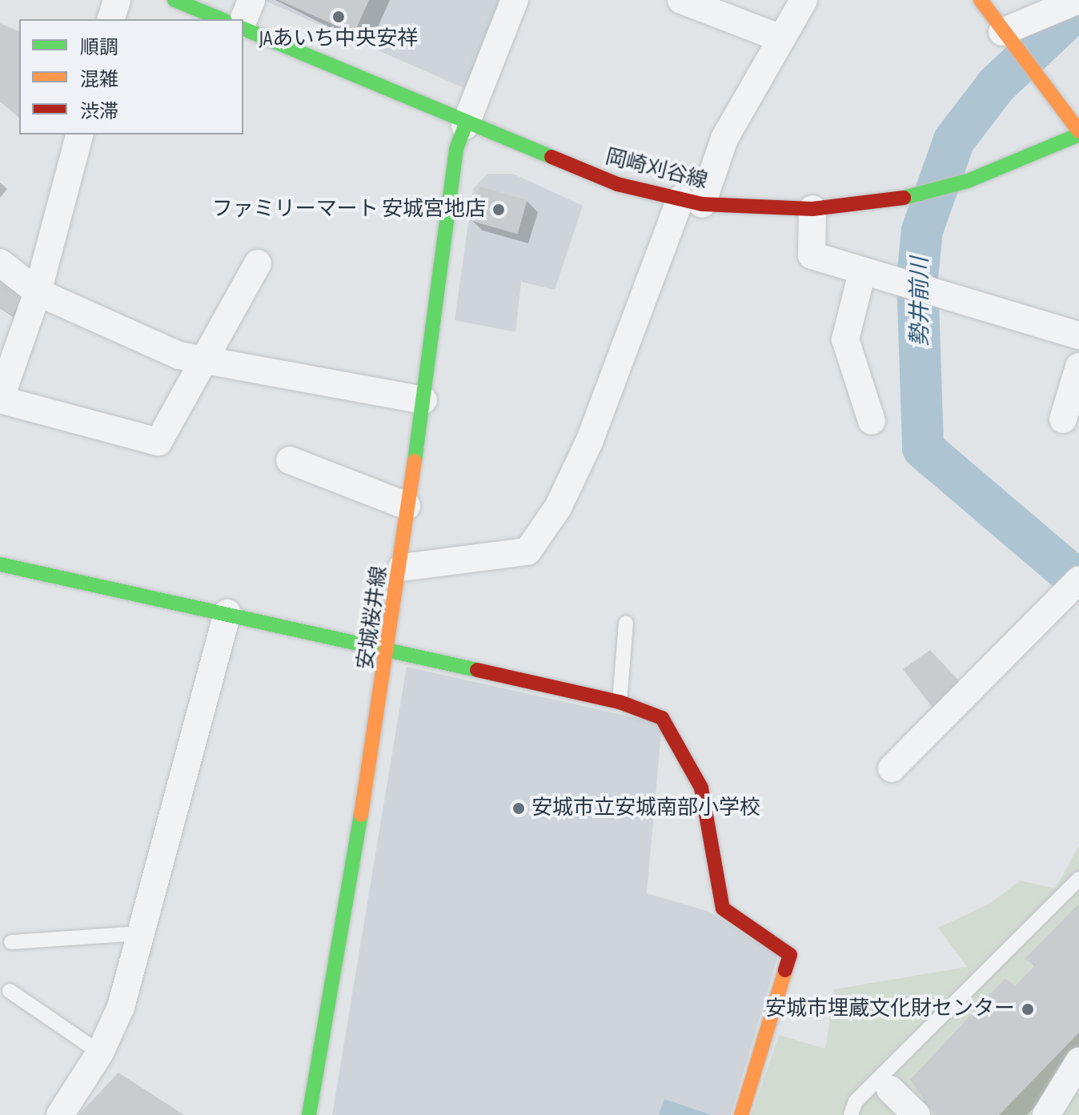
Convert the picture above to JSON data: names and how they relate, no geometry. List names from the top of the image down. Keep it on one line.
{"streets":{"main road":["岡崎刈谷線","安城桜井線"]},"crossings":[["岡崎刈谷線","安城桜井線"]],"water":["勢井前川"],"places":["JAあいち中央安祥","ファミリーマート 安城宮地店","安城市立安城南部小学校","安城市埋蔵文化財センター"],"legend":["順調","混雑","渋滞"]}
